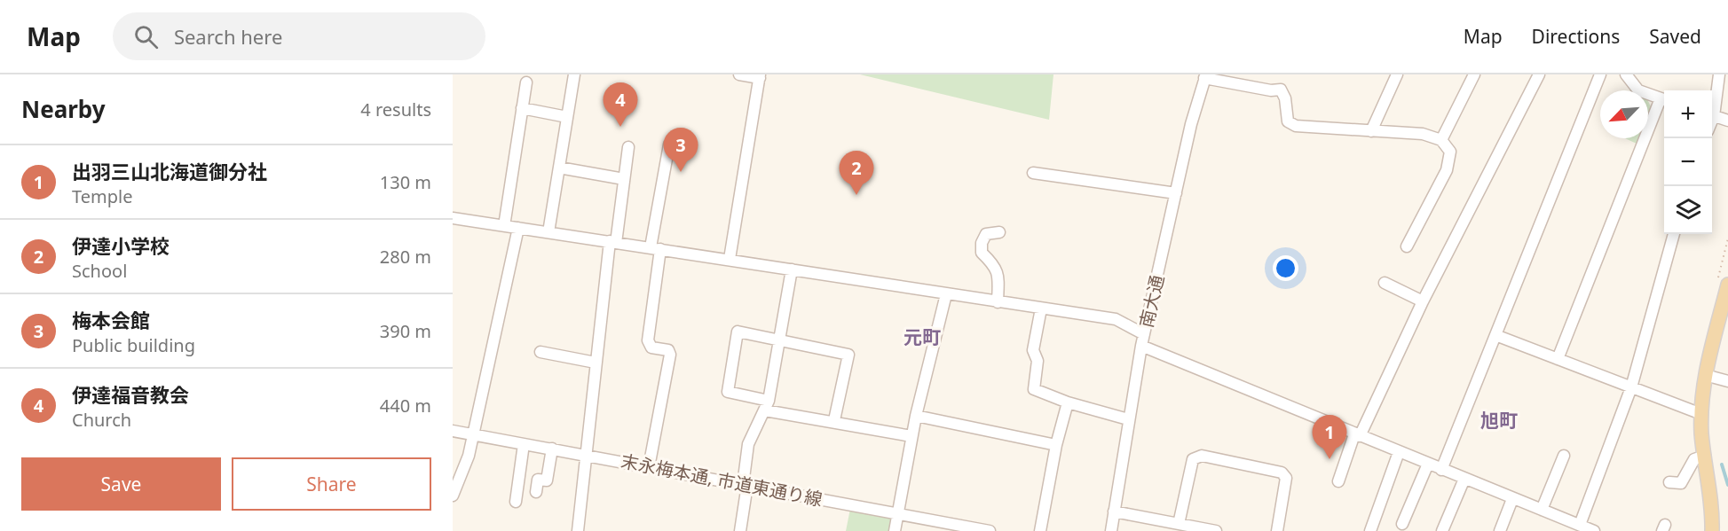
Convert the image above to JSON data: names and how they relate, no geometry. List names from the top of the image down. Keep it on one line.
{"streets":{"street":["南大通","末永梅本通, 市道東通り線"]},"districts":["元町","旭町"],"north":"bottom left","page":{"header":"Map","search":"Search here","nav":["Map","Directions","Saved"],"heading":["Nearby","4 results"],"pins":["4","3","2","1"],"map_buttons":["+","−"],"list":[{"mark":"1","name":"出羽三山北海道御分社","note":"Temple","value":"130 m"},{"mark":"2","name":"伊達小学校","note":"School","value":"280 m"},{"mark":"3","name":"梅本会館","note":"Public building","value":"390 m"},{"mark":"4","name":"伊達福音教会","note":"Church","value":"440 m"}],"buttons":["Save","Share"]}}
